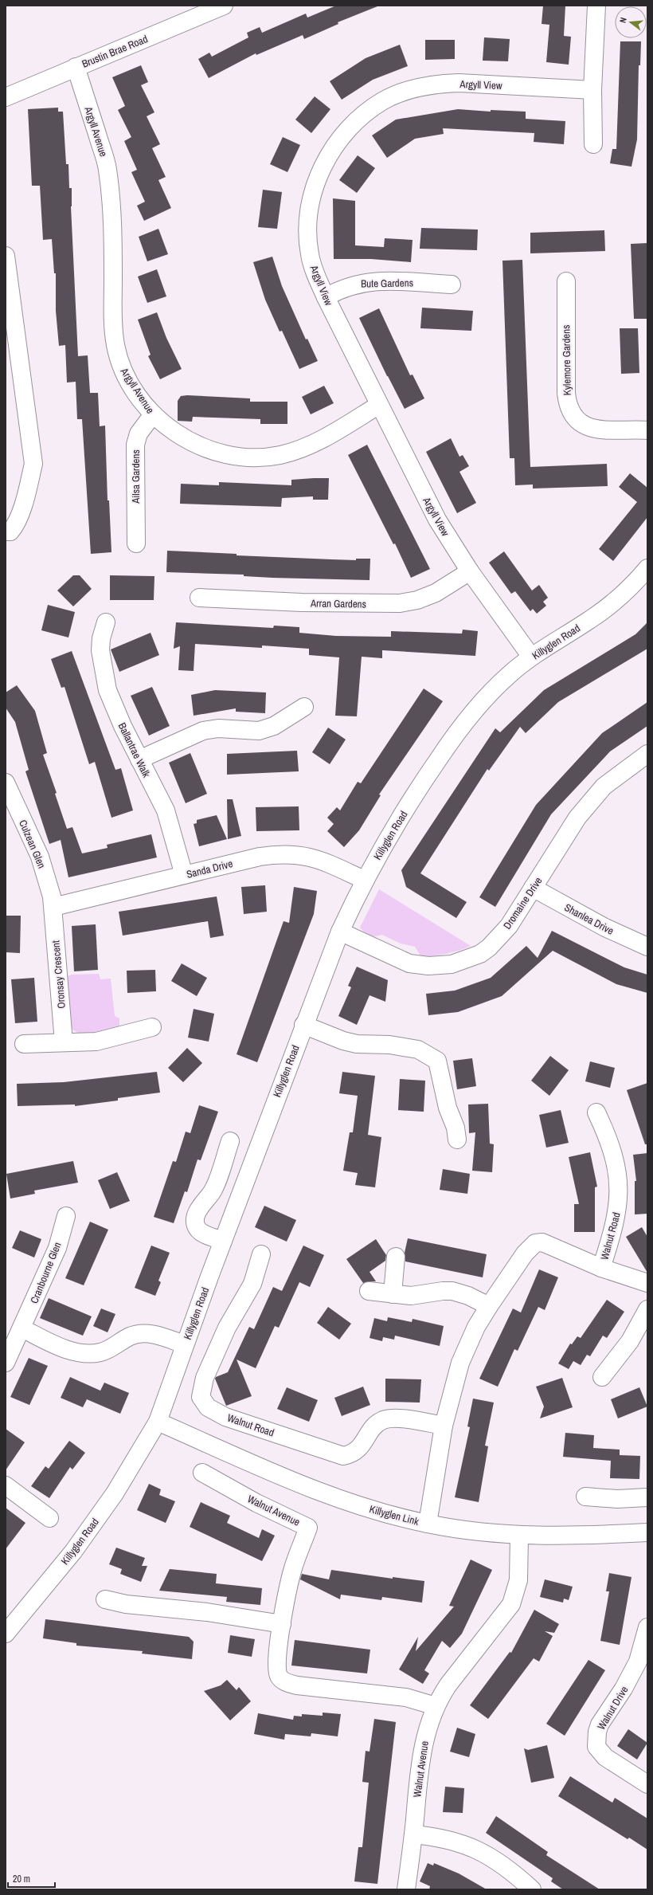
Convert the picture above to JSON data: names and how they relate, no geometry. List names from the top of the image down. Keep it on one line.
{"streets":{"street":["Brustin Brae Road","Argyll View","Argyll Avenue","Bute Gardens","Kylemore Gardens","Ailsa Gardens","Arran Gardens","Killyglen Road","Ballantrae Walk","Culzean Glen","Sanda Drive","Dromaine Drive","Shanlea Drive","Oronsay Crescent","Walnut Road","Cranbourne Glen","Walnut Avenue","Killyglen Link","Walnut Drive"]},"crossings":[["Brustin Brae Road","Argyll Avenue"],["Argyll View","Argyll Avenue"],["Argyll View","Bute Gardens"],["Argyll View","Arran Gardens"],["Argyll View","Killyglen Road"],["Argyll Avenue","Ailsa Gardens"],["Killyglen Road","Sanda Drive"],["Killyglen Road","Dromaine Drive"],["Killyglen Road","Killyglen Link"],["Ballantrae Walk","Sanda Drive"],["Culzean Glen","Sanda Drive"],["Culzean Glen","Oronsay Crescent"],["Sanda Drive","Oronsay Crescent"],["Dromaine Drive","Shanlea Drive"],["Walnut Road","Killyglen Link"],["Walnut Avenue","Killyglen Link"]],"scale_bar":"20 m","north":"left"}
